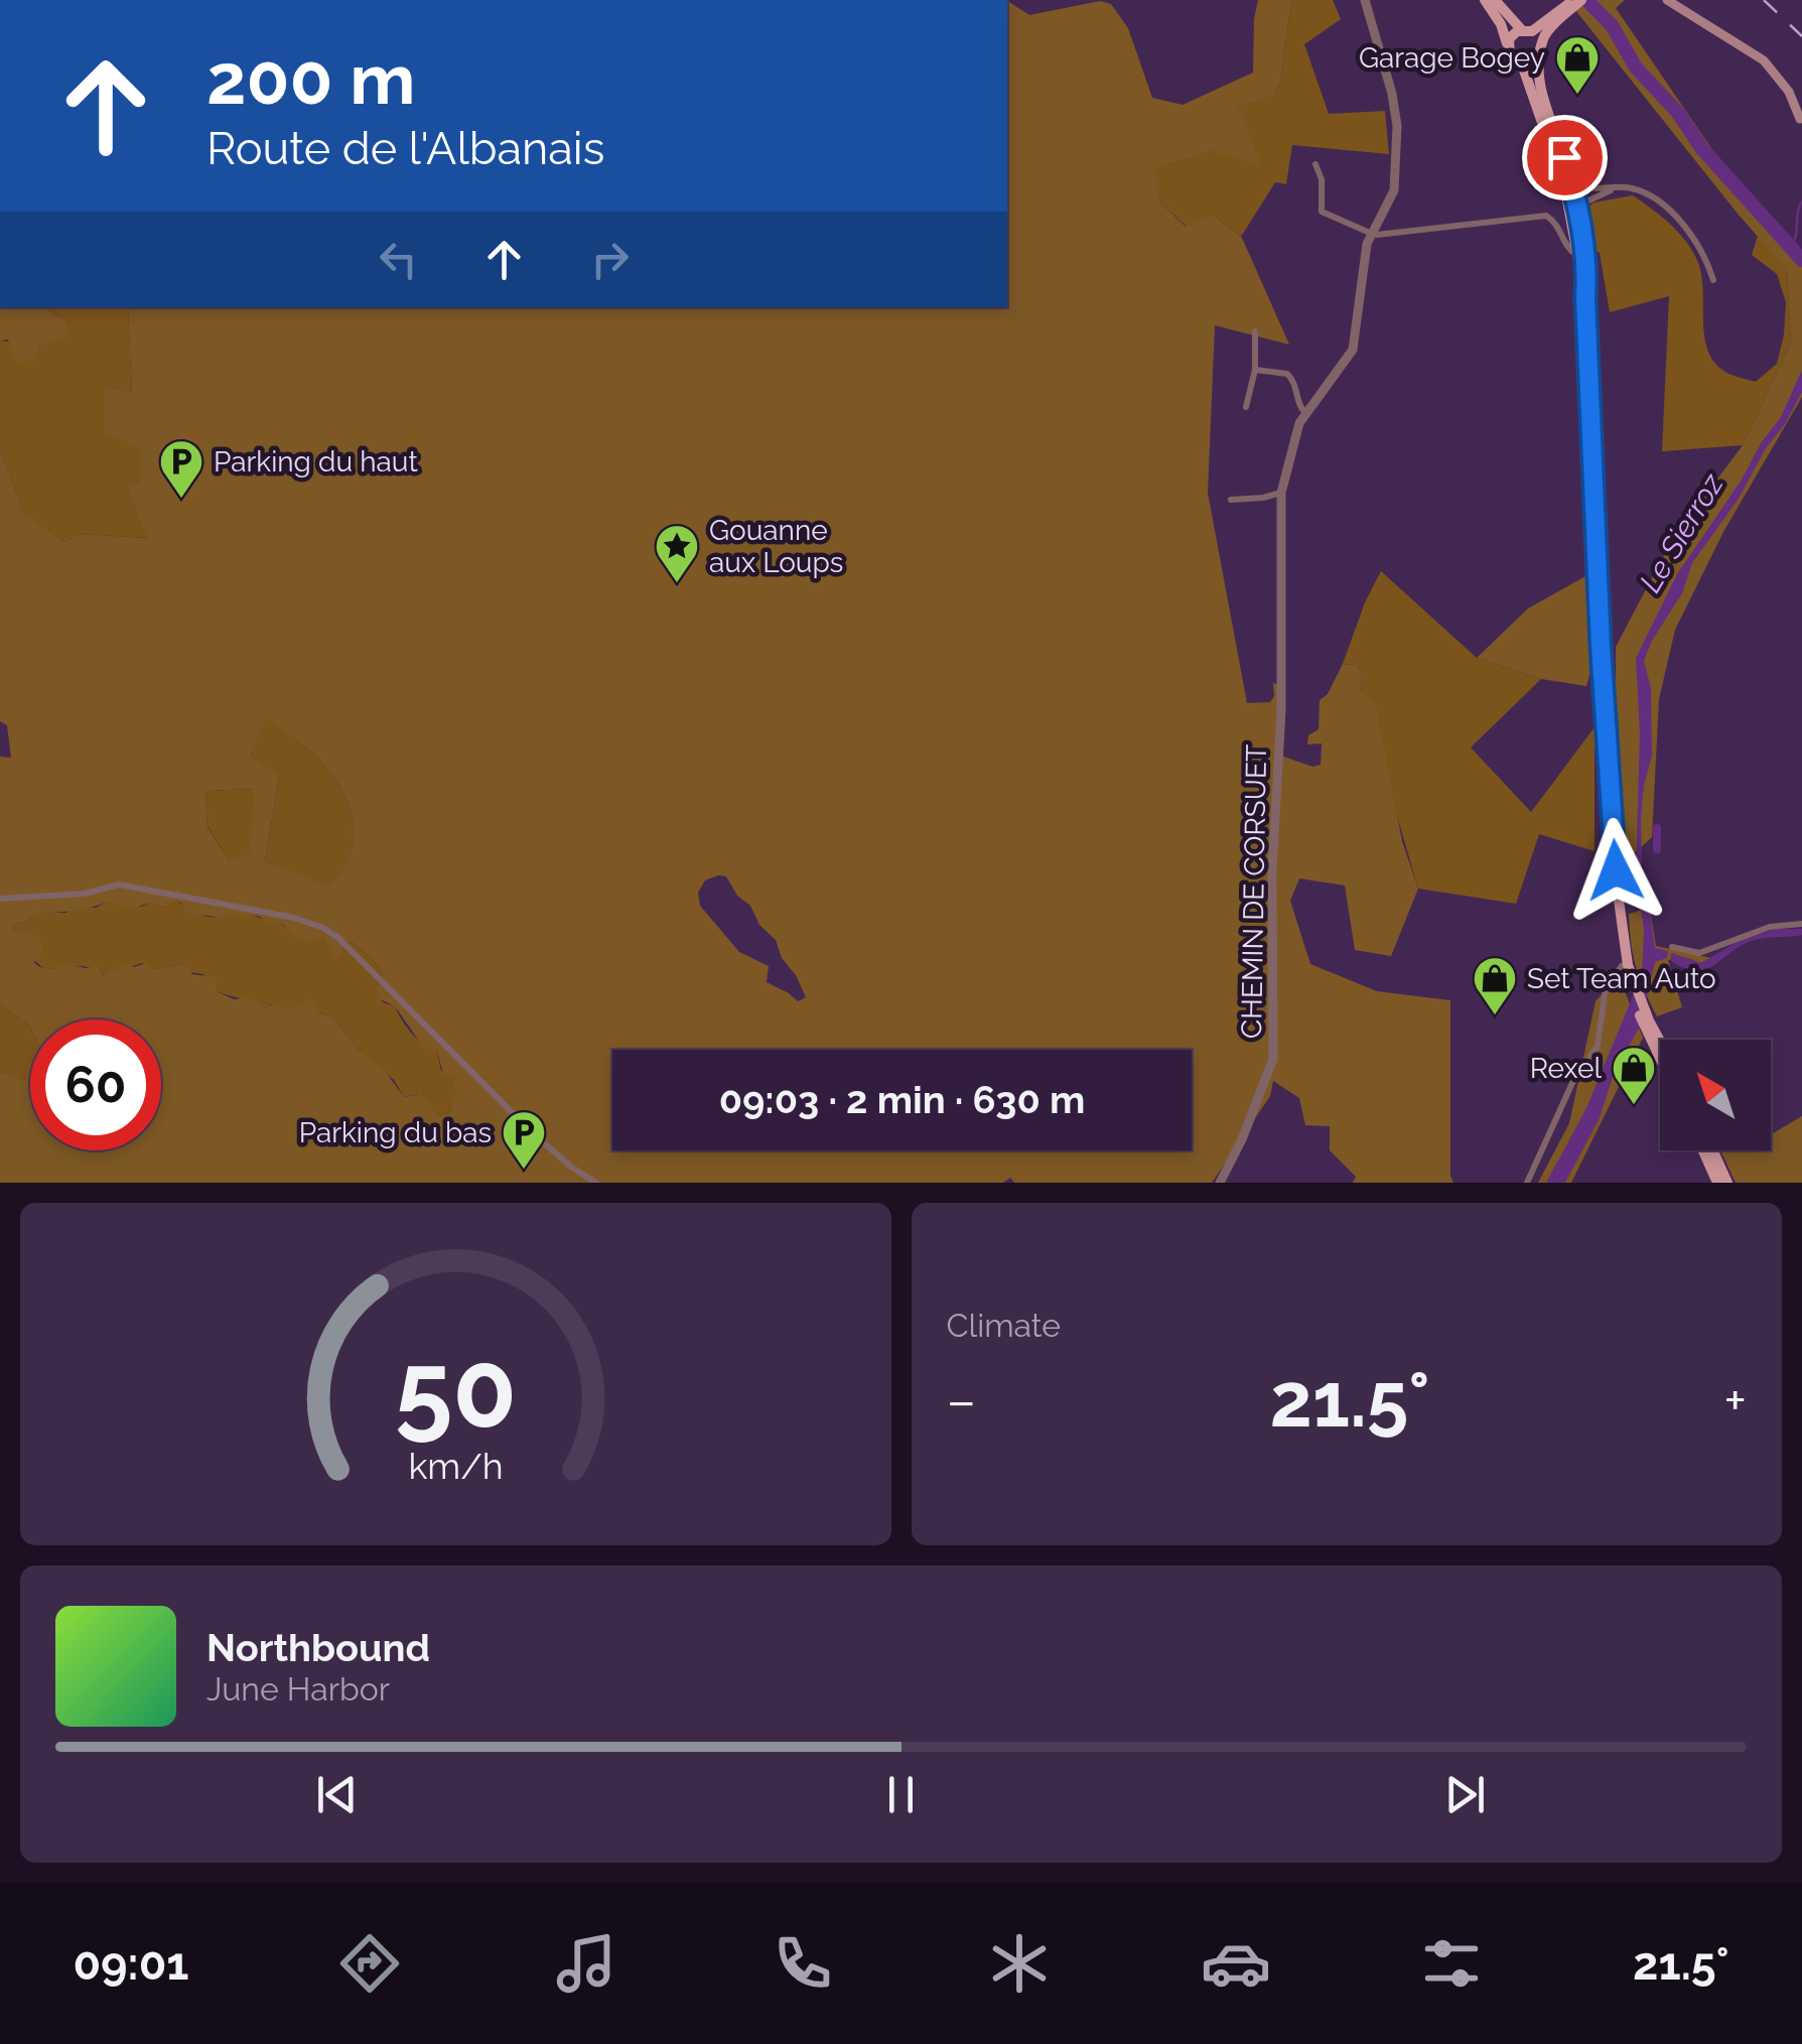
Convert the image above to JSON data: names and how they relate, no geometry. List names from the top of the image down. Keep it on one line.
{"streets":{"street":["CHEMIN DE CORSUET"]},"water":["Le Sierroz"],"places":{"shop":["Garage Bogey","Set Team Auto","Rexel"],"parking":["Parking du haut","Parking du bas"],"place":["Gouanne aux Loups"]},"north":"top left","page":{"turn":["200 m","Route de l'Albanais"],"limit":"60","trip":"09:03 · 2 min · 630 m","tile":"Climate","heat":["−","21.5°","+"],"song":["Northbound","June Harbor"],"tabs":["09:01","21.5°"],"gauge":["50","km/h"]}}
